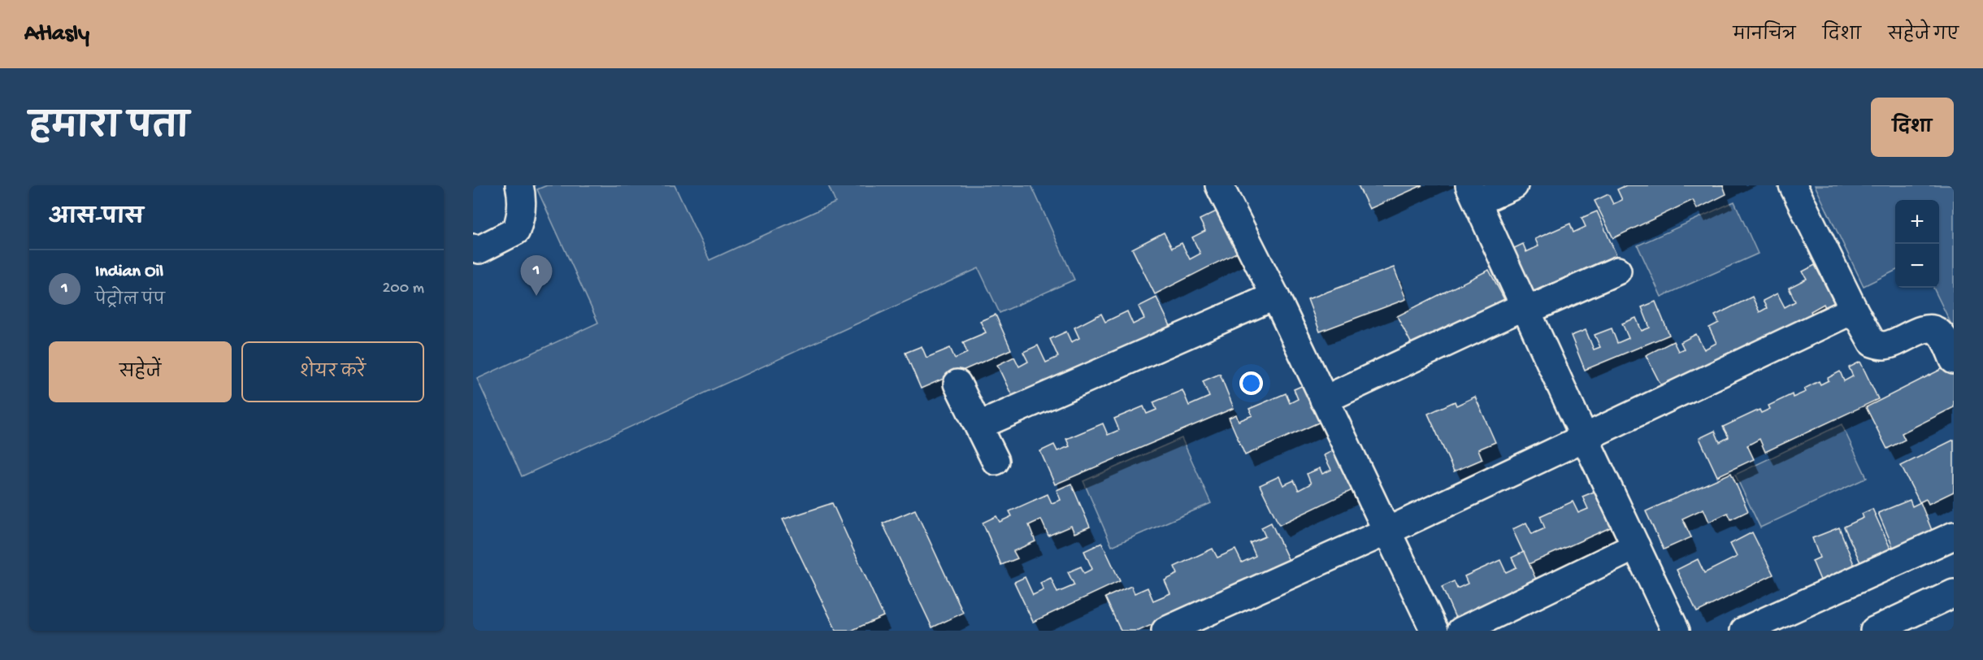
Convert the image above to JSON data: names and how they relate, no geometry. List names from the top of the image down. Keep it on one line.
{"page":{"header":"Atlasly","nav":["मानचित्र","दिशा","सहेजे गए"],"title":"हमारा पता","buttons":["दिशा",["सहेजें","शेयर करें"]],"heading":"आस-पास","map_buttons":["+","−"],"list":[{"mark":"1","name":"Indian Oil","note":"पेट्रोल पंप","value":"200 m"}],"pins":"1"}}
